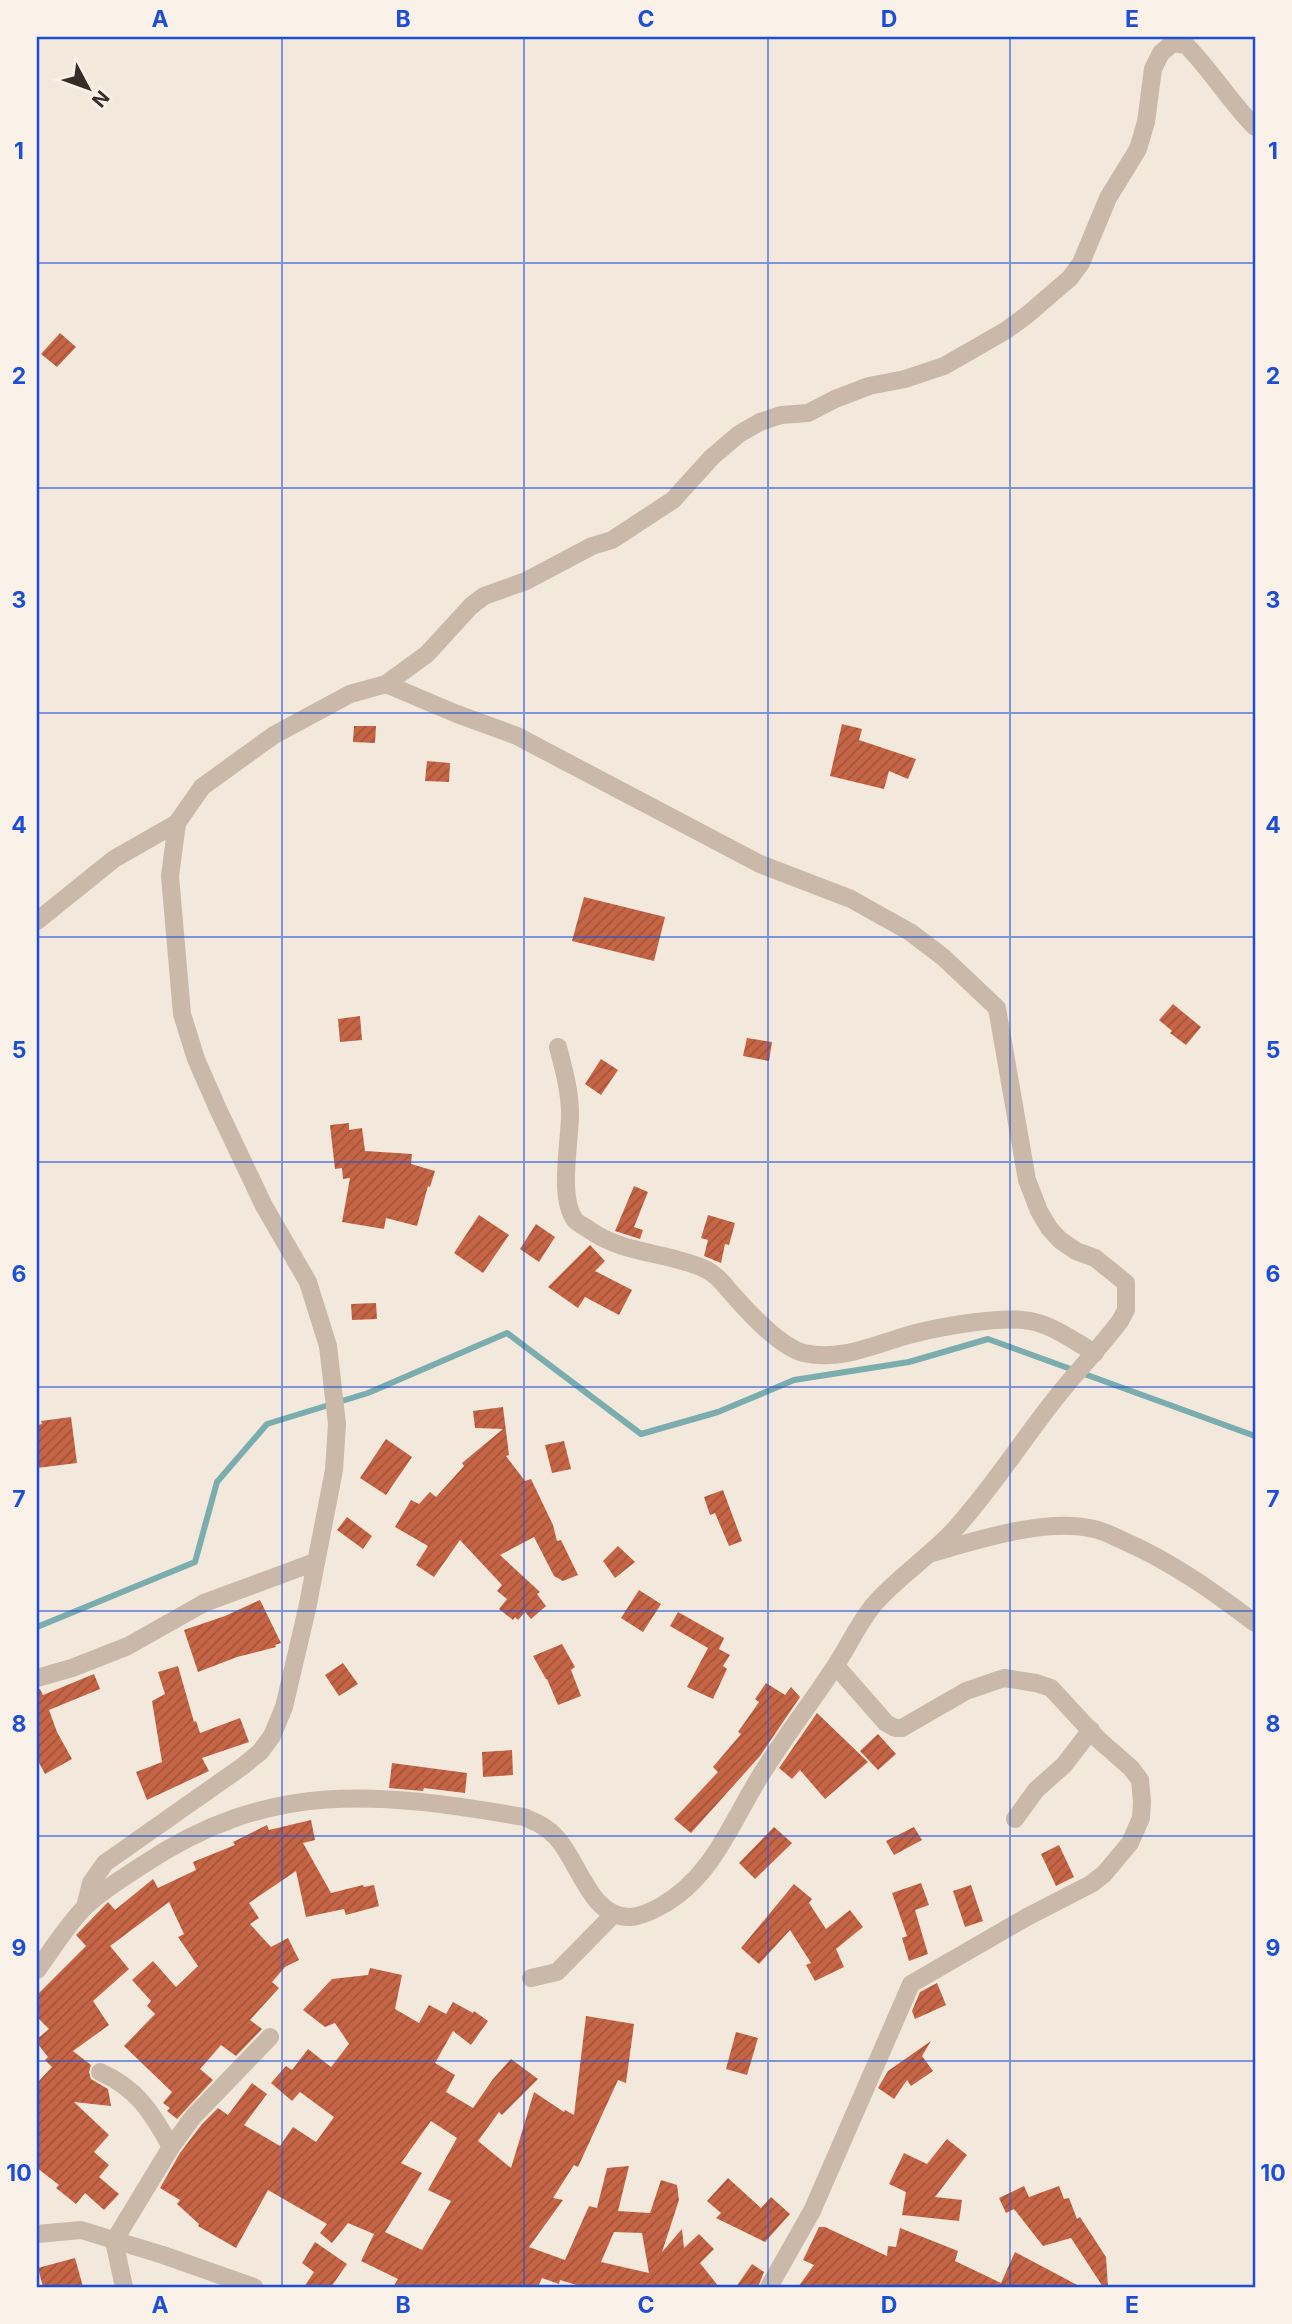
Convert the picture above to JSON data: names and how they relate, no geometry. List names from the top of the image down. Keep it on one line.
{"north":"bottom right","grid":{"columns":["A","B","C","D","E"],"rows":["1","2","3","4","5","6","7","8","9","10"]}}
